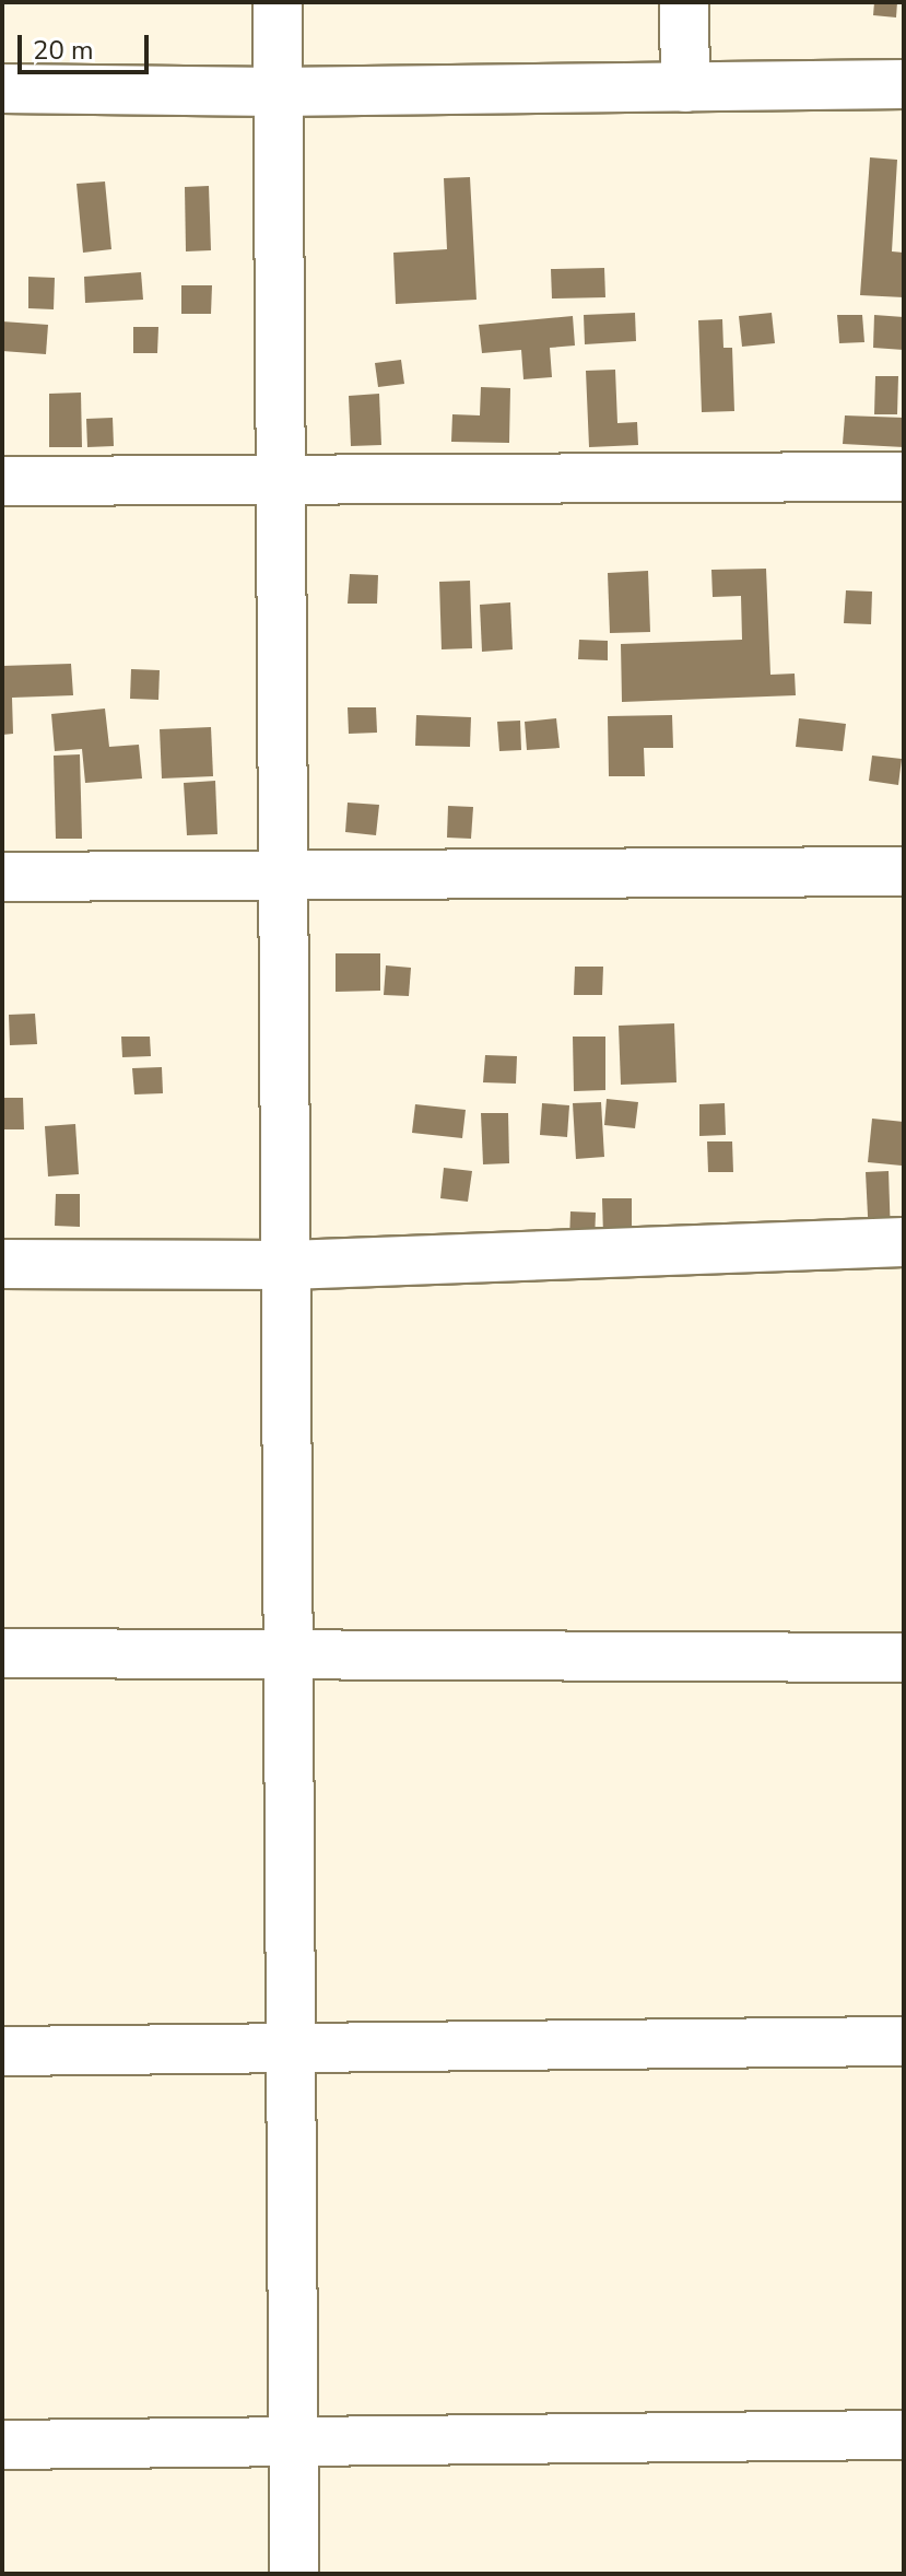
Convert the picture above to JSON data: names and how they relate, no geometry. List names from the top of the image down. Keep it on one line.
{"scale_bar":"20 m"}
